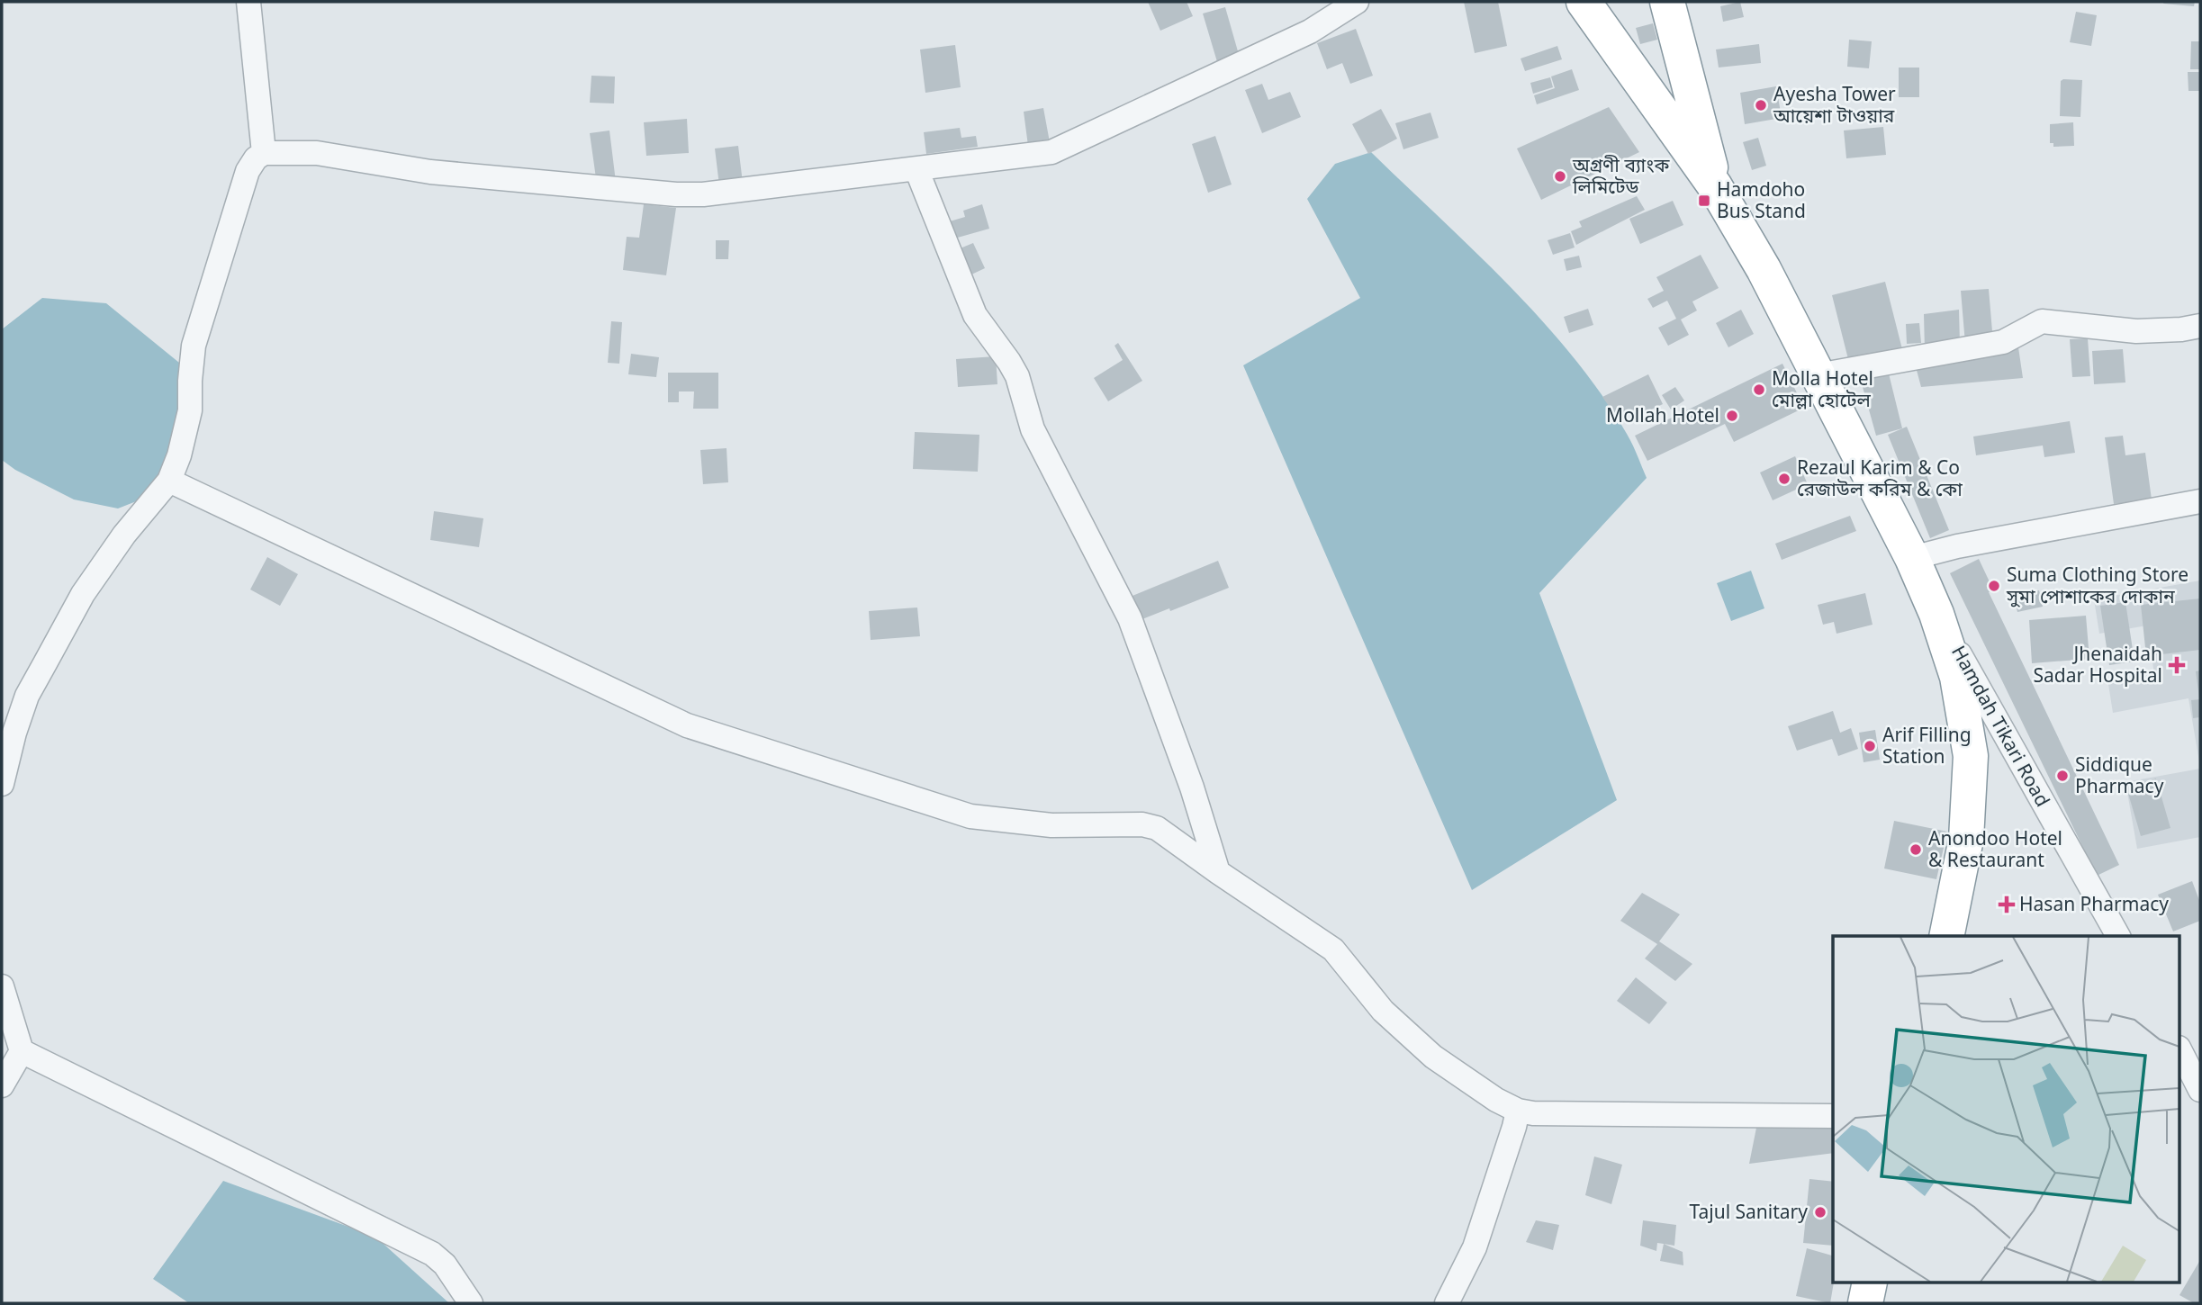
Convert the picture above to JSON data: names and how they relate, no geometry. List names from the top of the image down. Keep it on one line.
{"streets":{"street":["Hamdah Tikari Road"]},"places":{"other":["Ayesha Tower আয়েশা টাওয়ার","অগ্রণী ব্যাংক লিমিটেড","Molla Hotel মোল্লা হোটেল","Mollah Hotel","Rezaul Karim & Co রেজাউল করিম & কো","Suma Clothing Store সুমা পোশাকের দোকান","Arif Filling Station","Siddique Pharmacy","Anondoo Hotel & Restaurant","Tajul Sanitary"],"transit":["Hamdoho Bus Stand"],"health":["Jhenaidah Sadar Hospital","Hasan Pharmacy"]}}
